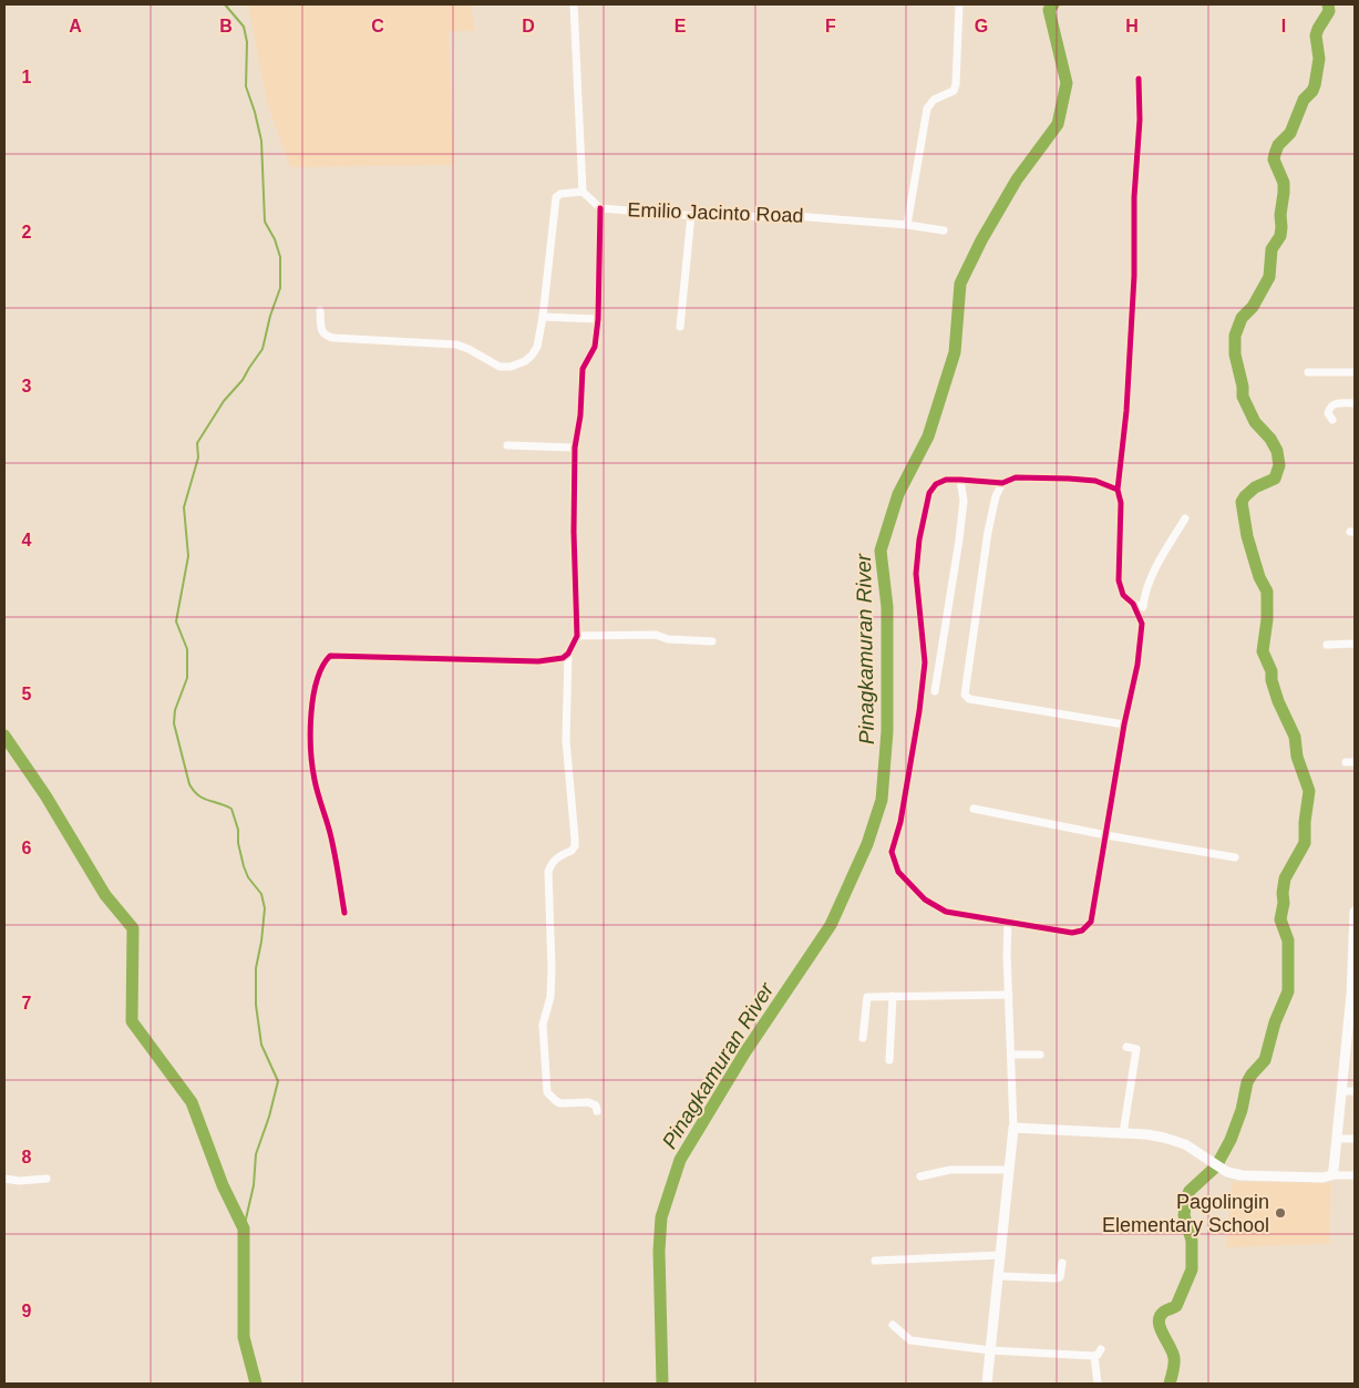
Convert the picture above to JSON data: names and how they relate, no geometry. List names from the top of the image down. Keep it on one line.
{"streets":{"street":["Emilio Jacinto Road"]},"water":["Pinagkamuran River"],"places":["Pagolingin Elementary School"],"grid":{"columns":["A","B","C","D","E","F","G","H","I"],"rows":["1","2","3","4","5","6","7","8","9"]}}
